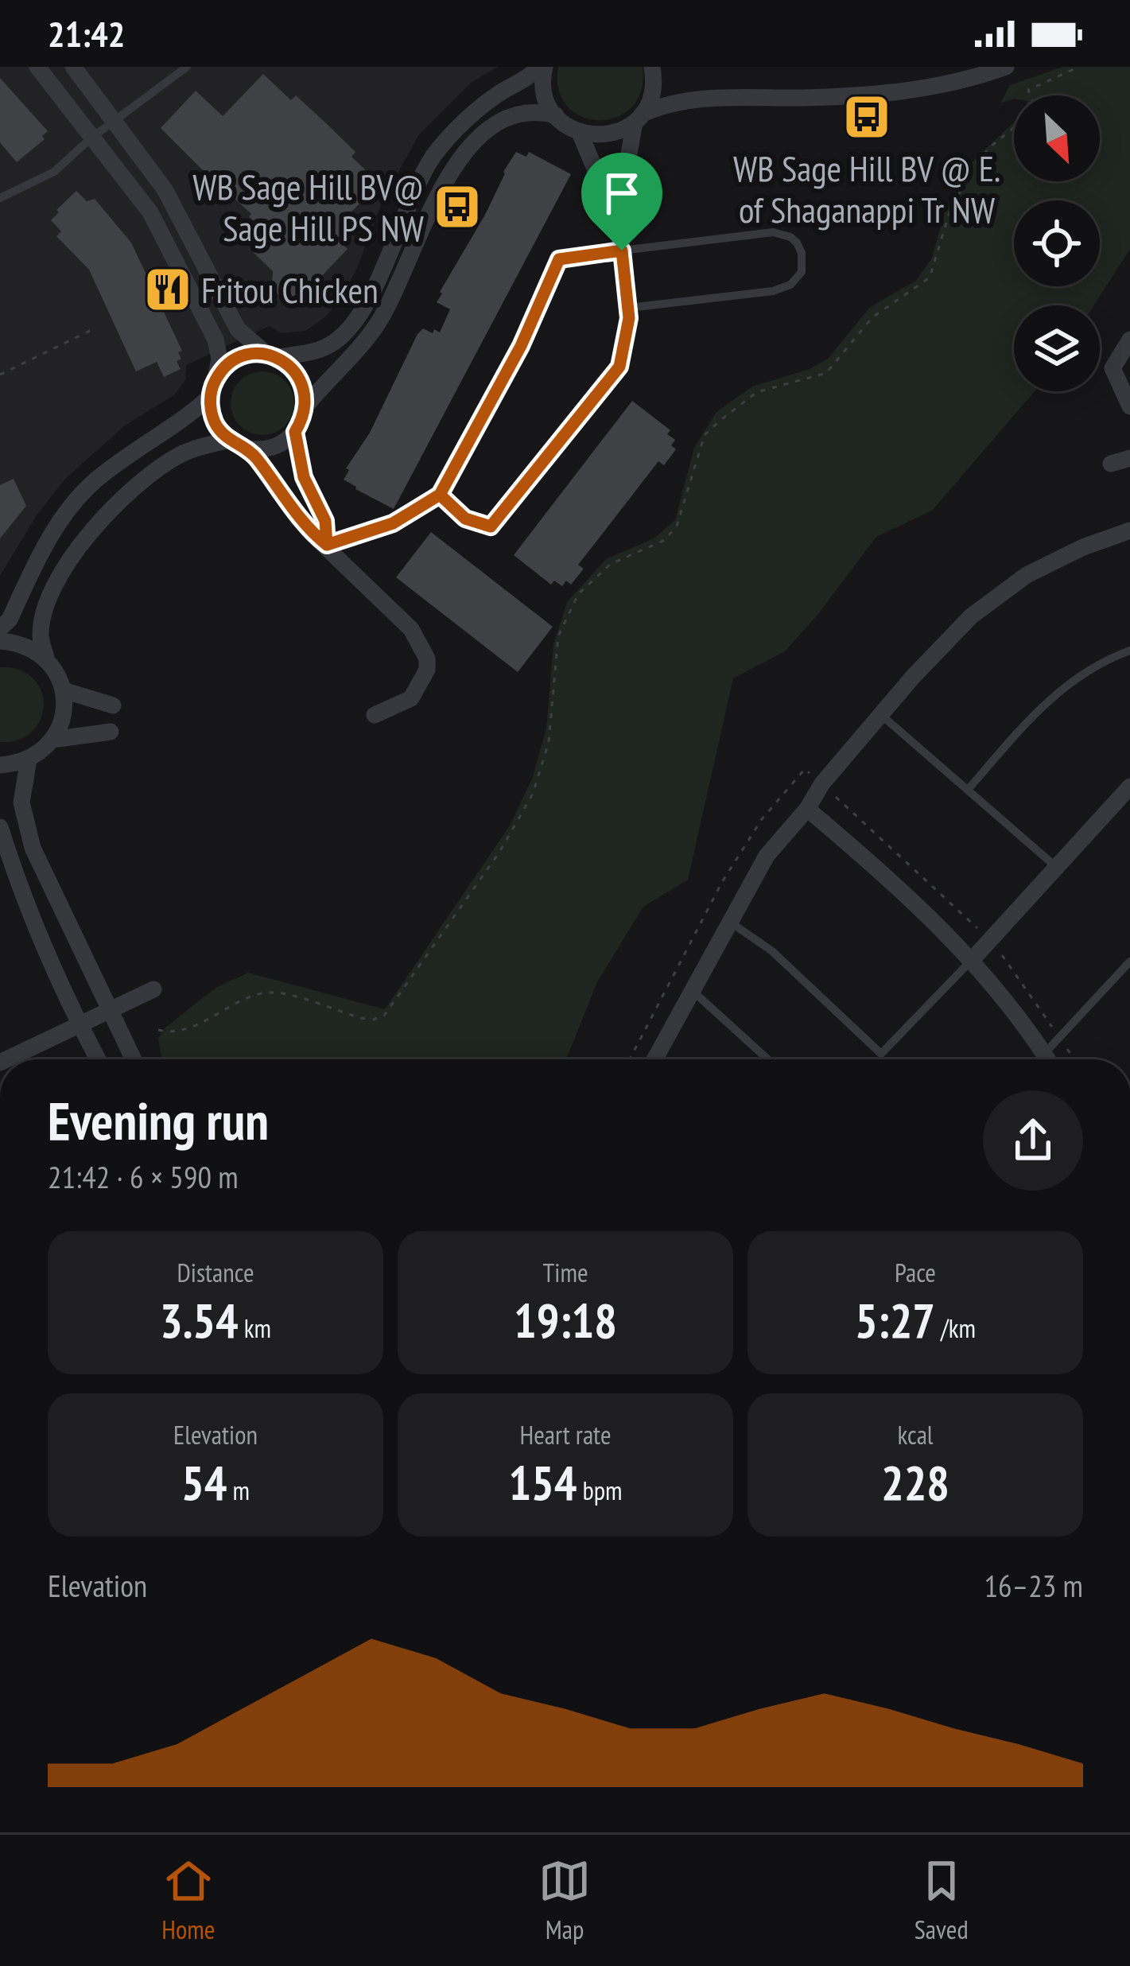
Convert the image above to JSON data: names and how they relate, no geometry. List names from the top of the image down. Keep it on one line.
{"places":{"bus stop":["WB Sage Hill BV @ E. of Shaganappi Tr NW","WB Sage Hill BV@ Sage Hill PS NW"],"restaurant":["Fritou Chicken"]},"north":"bottom right","page":{"status":"21:42","heading":["Evening run","21:42 · 6 × 590 m"],"stats":[["Distance","3.54 km"],["Time","19:18"],["Pace","5:27 /km"],["Elevation","54 m"],["Heart rate","154 bpm"],["kcal","228"]],"chart":["Elevation","16–23 m"],"tabs":["Home","Map","Saved"]}}
